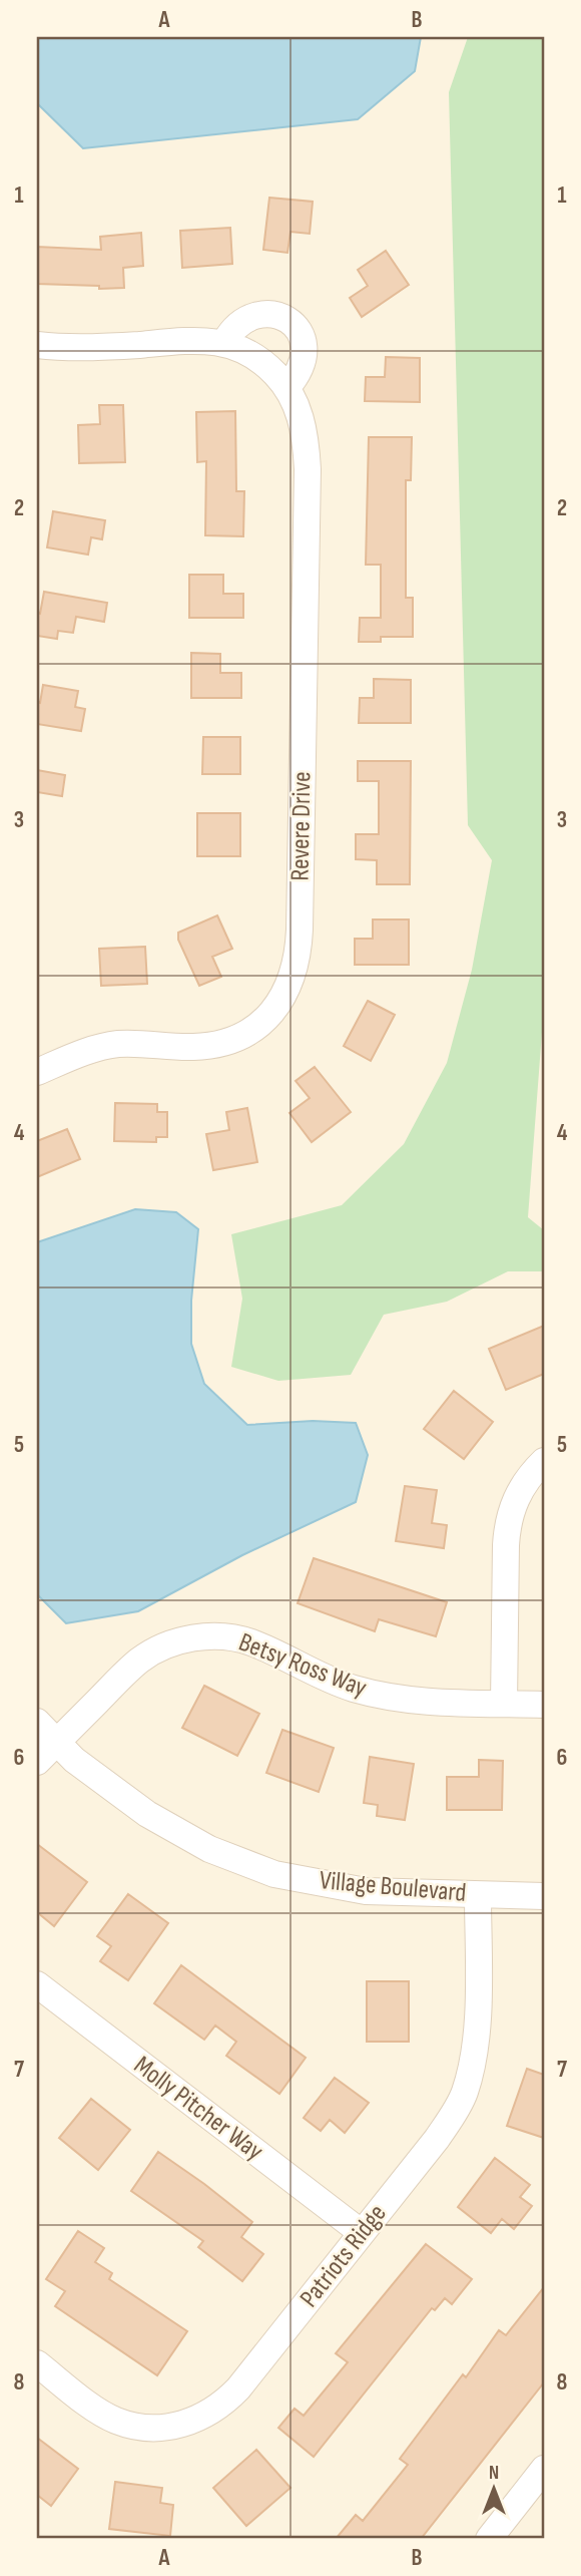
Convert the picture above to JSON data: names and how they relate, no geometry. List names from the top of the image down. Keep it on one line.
{"streets":{"street":["Revere Drive","Betsy Ross Way","Village Boulevard","Molly Pitcher Way","Patriots Ridge"]},"crossings":[["Betsy Ross Way","Village Boulevard"],["Village Boulevard","Patriots Ridge"],["Molly Pitcher Way","Patriots Ridge"]],"north":"top","grid":{"columns":["A","B"],"rows":["1","2","3","4","5","6","7","8"]}}
